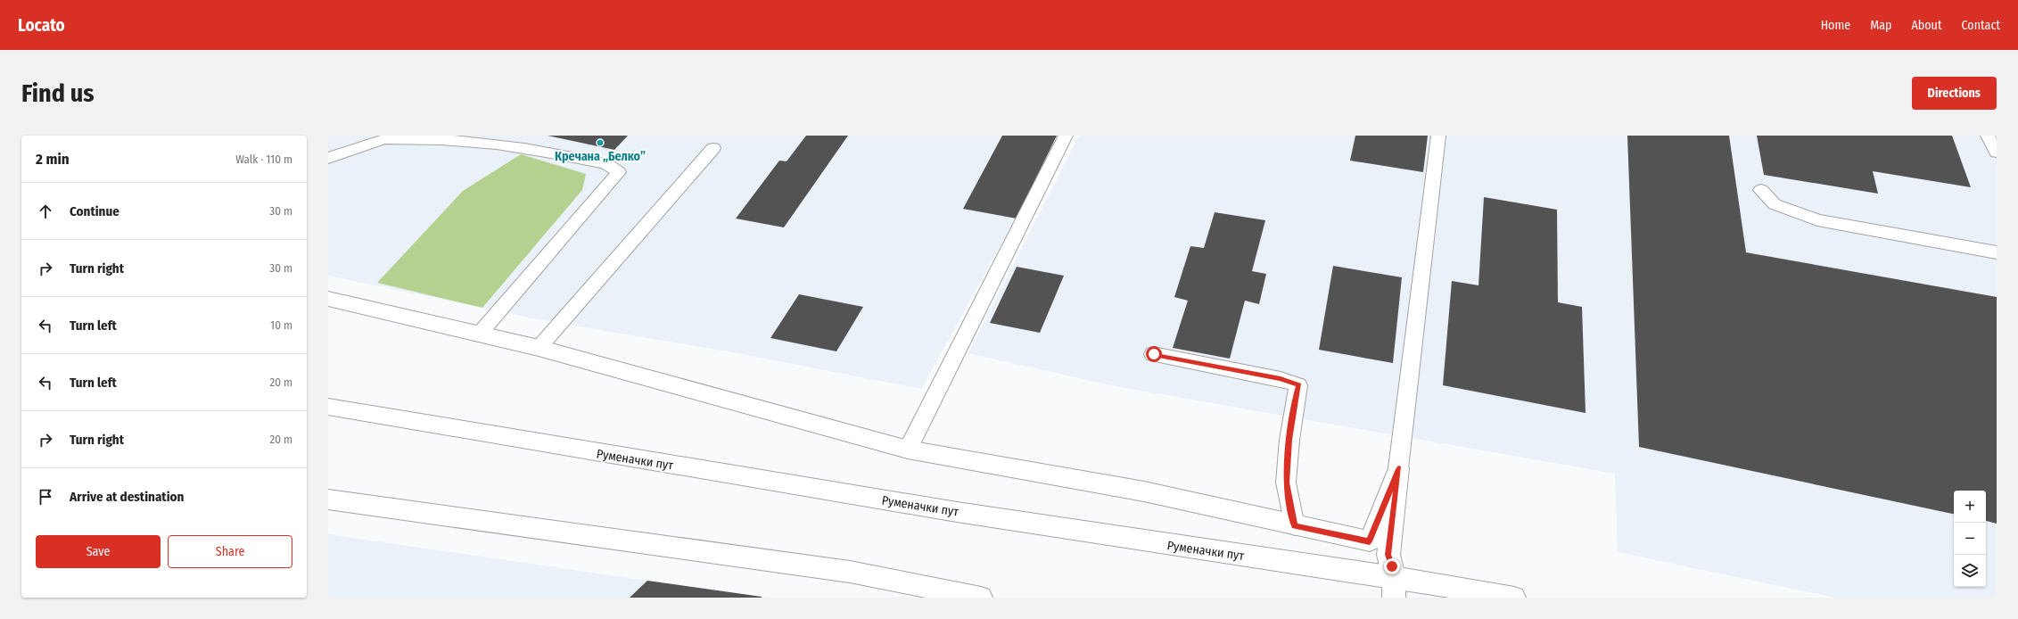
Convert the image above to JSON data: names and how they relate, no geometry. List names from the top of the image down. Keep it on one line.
{"streets":{"street":["Руменачки пут"]},"places":["Кречана „Белко”"],"page":{"header":"Locato","nav":["Home","Map","About","Contact"],"buttons":["Directions",["Save","Share"]],"title":"Find us","heading":["2 min","Walk · 110 m"],"list":[["Continue","30 m"],["Turn right","30 m"],["Turn left","10 m"],["Turn left","20 m"],["Turn right","20 m"],"Arrive at destination"],"map_buttons":["+","−"]}}
